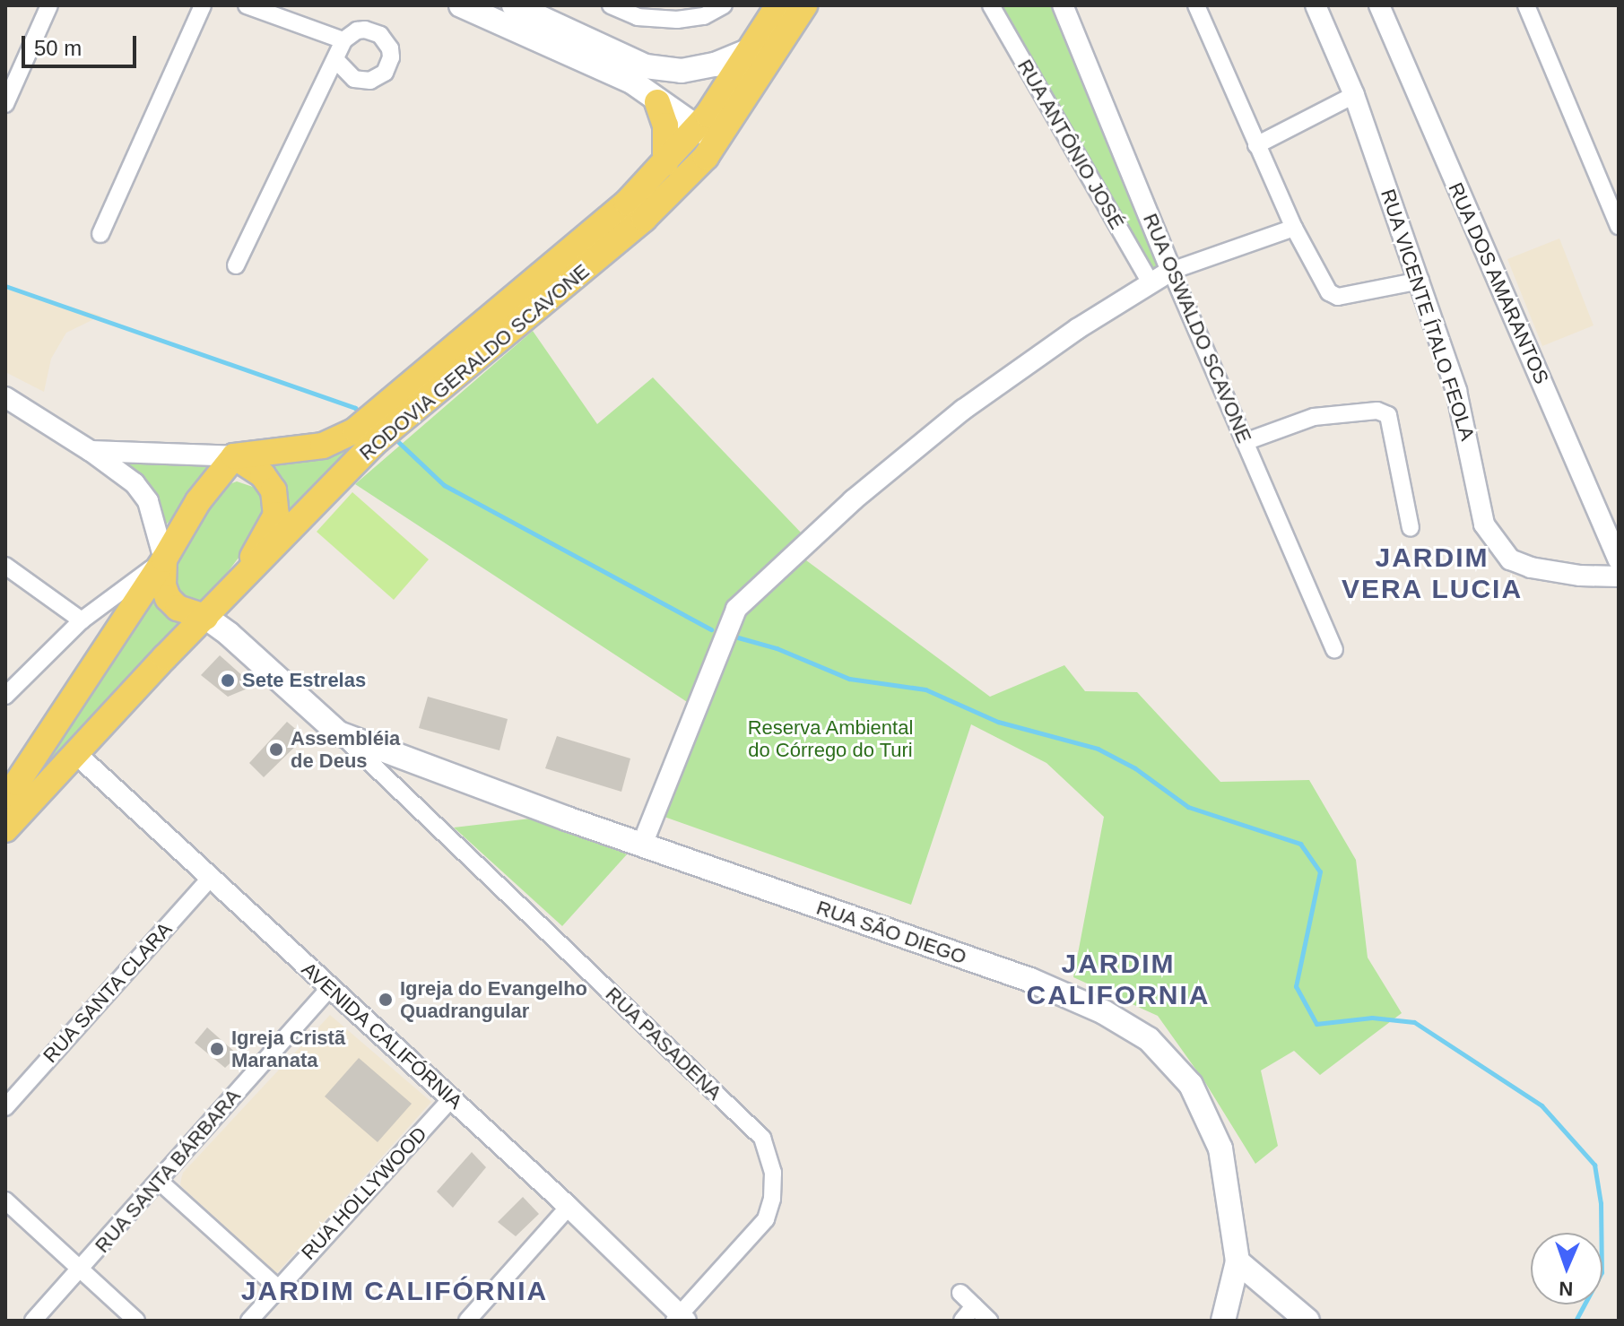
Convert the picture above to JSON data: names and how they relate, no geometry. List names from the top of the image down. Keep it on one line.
{"streets":{"main road":["RODOVIA GERALDO SCAVONE","RUA SÃO DIEGO","RUA PASADENA"],"street":["RUA ANTÔNIO JOSÉ","RUA DOS AMARANTOS","RUA VICENTE ÍTALO FEOLA","RUA OSWALDO SCAVONE","RUA SANTA CLARA","AVENIDA CALIFÓRNIA","RUA SANTA BÁRBARA","RUA HOLLYWOOD"]},"crossings":[["RODOVIA GERALDO SCAVONE","AVENIDA CALIFÓRNIA"],["RODOVIA GERALDO SCAVONE","RUA PASADENA"],["RUA SÃO DIEGO","RUA PASADENA"],["RUA SANTA CLARA","AVENIDA CALIFÓRNIA"],["AVENIDA CALIFÓRNIA","RUA PASADENA"],["AVENIDA CALIFÓRNIA","RUA SANTA BÁRBARA"],["AVENIDA CALIFÓRNIA","RUA HOLLYWOOD"]],"districts":["JARDIM VERA LUCIA","JARDIM CALIFORNIA","JARDIM CALIFÓRNIA"],"parks":["Reserva Ambiental do Córrego do Turi"],"places":["Sete Estrelas","Assembléia de Deus","Igreja do Evangelho Quadrangular","Igreja Cristã Maranata"],"scale_bar":"50 m","north":"bottom"}
